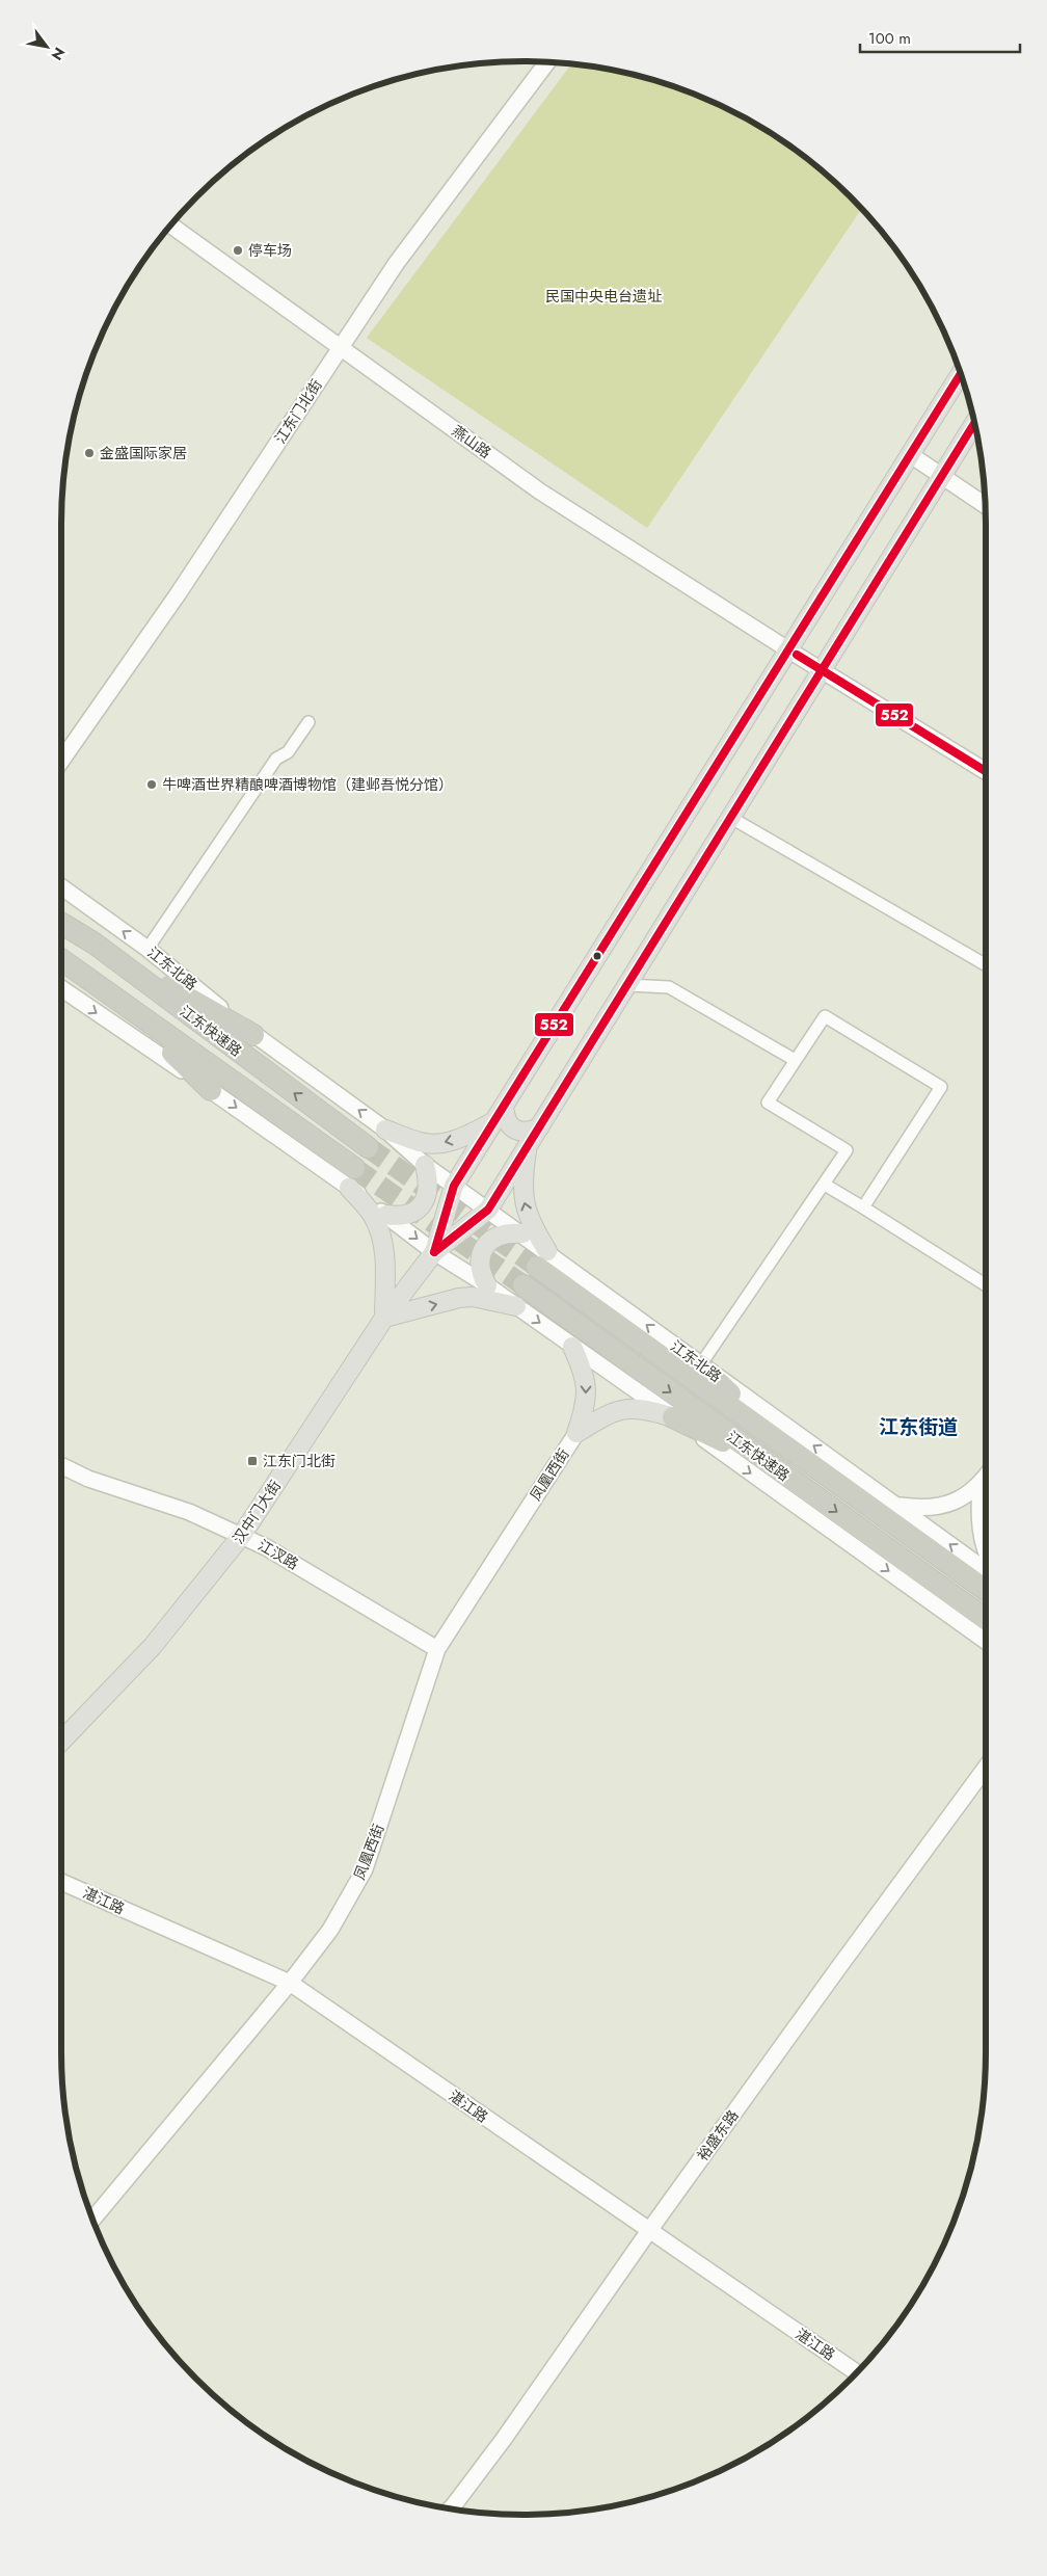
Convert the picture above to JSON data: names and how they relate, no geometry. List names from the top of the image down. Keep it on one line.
{"streets":{"highway":["江东快速路"],"main road":["汉中门大街"],"street":["江东门北街","燕山路","江东北路","凤凰西街","江汊路","湛江路","裕盛东路"]},"crossings":[["江东门北街","燕山路"],["燕山路","汉中门大街"],["江东北路","江东快速路"],["江东北路","汉中门大街"],["凤凰西街","江汊路"],["凤凰西街","湛江路"],["汉中门大街","江汊路"],["湛江路","裕盛东路"]],"districts":["江东街道"],"parks":["民国中央电台遗址"],"places":{"other":["停车场","金盛国际家居","牛啤酒世界精酿啤酒博物馆（建邺吾悦分馆）"],"transit":["江东门北街"]},"lines":["transit line 552"],"scale_bar":"100 m","north":"bottom right"}
